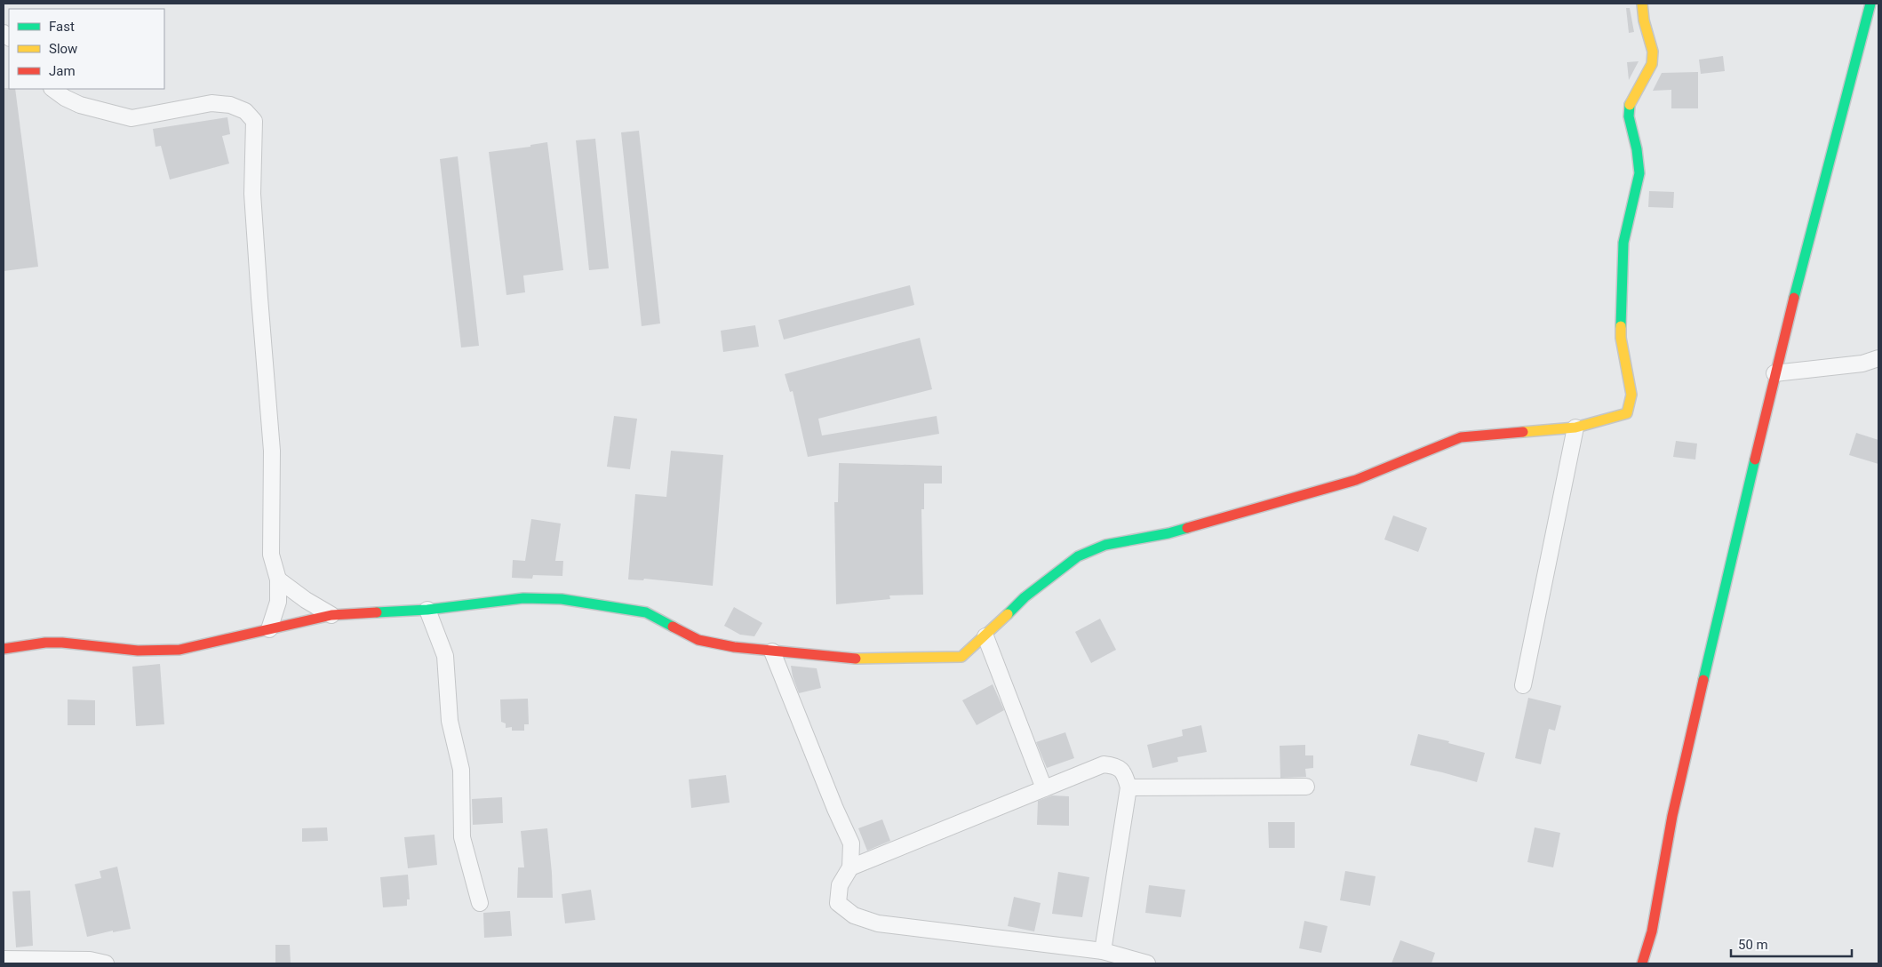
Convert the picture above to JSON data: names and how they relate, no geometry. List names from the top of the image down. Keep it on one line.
{"legend":["Fast","Slow","Jam"],"scale_bar":"50 m"}
